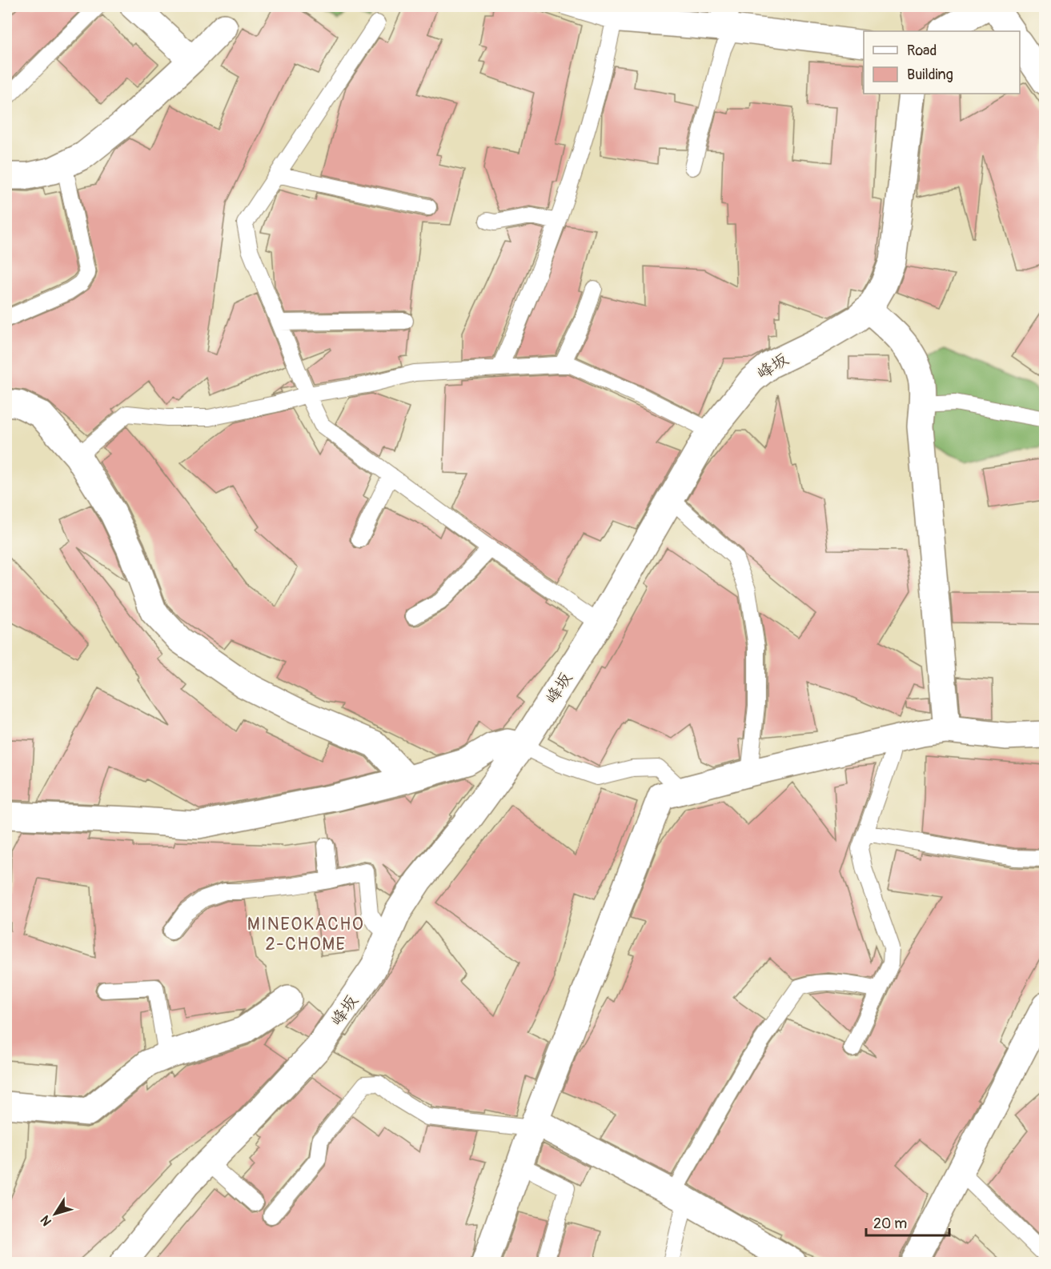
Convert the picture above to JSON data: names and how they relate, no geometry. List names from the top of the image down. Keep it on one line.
{"streets":{"street":["峰坂"]},"districts":["MINEOKACHO 2-CHOME"],"legend":["Road","Building"],"scale_bar":"20 m","north":"bottom left"}
